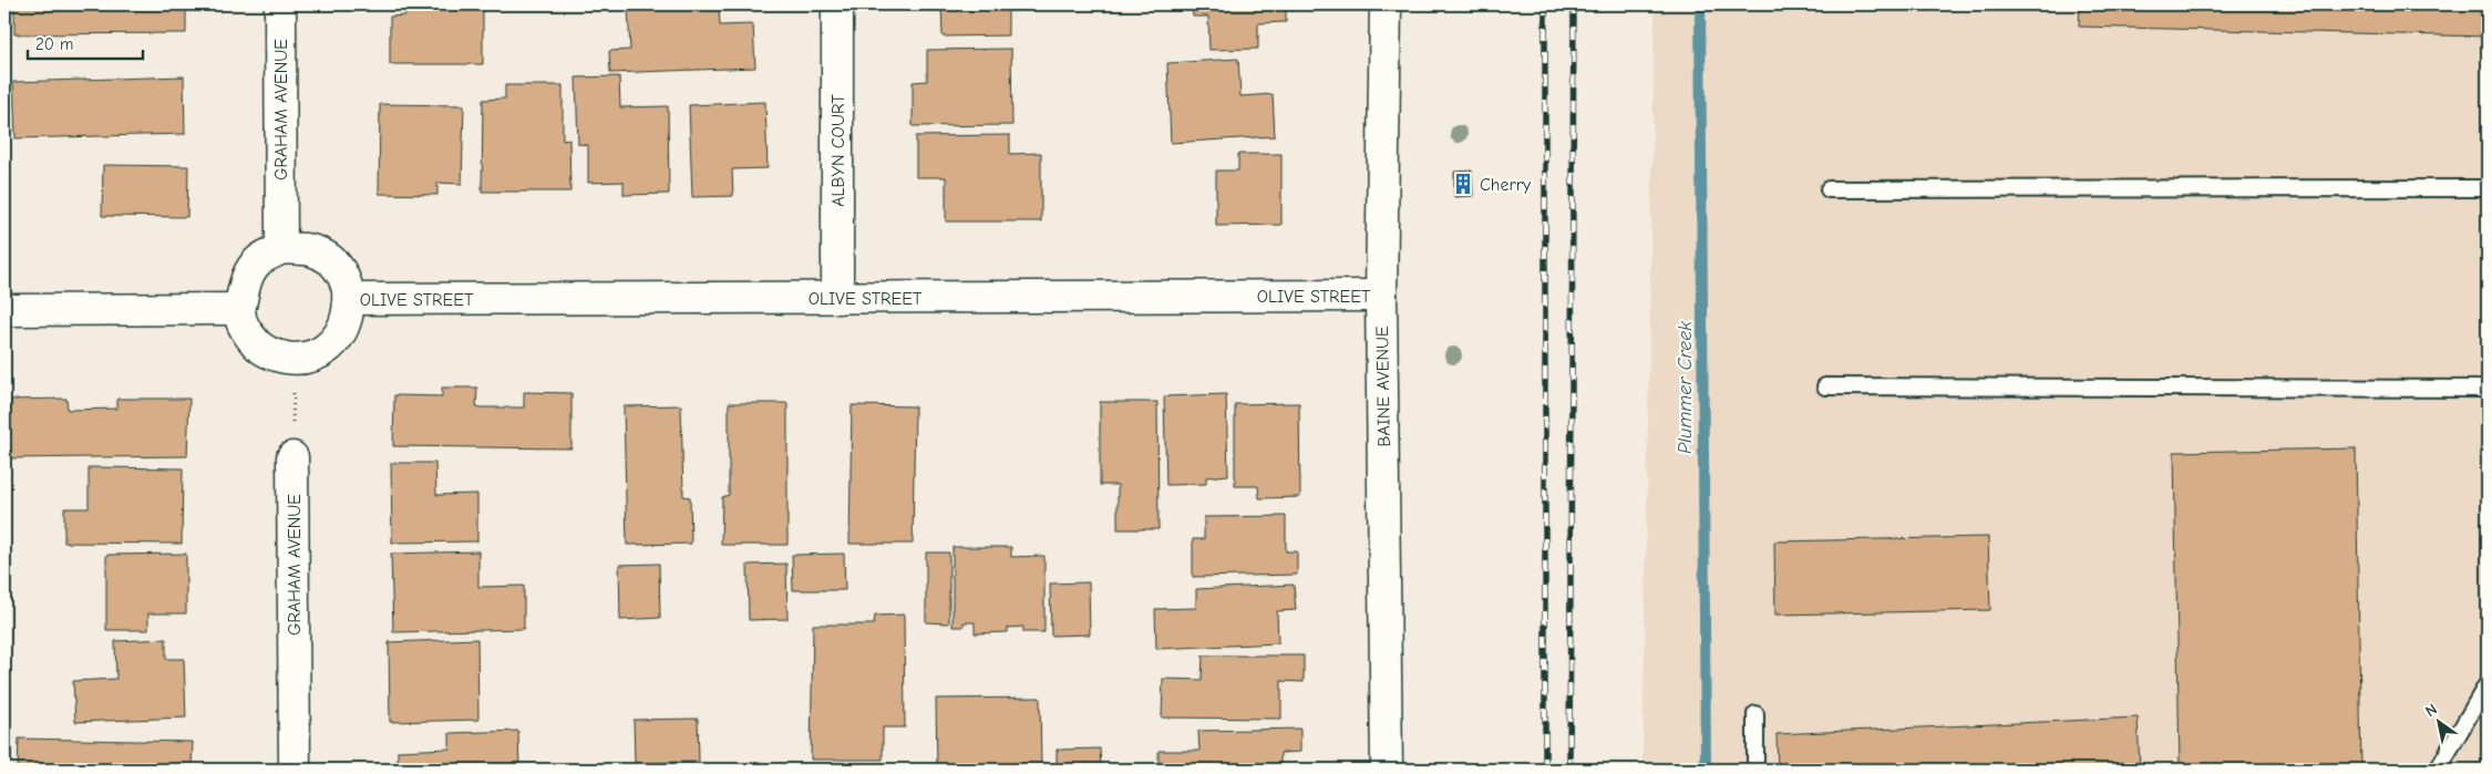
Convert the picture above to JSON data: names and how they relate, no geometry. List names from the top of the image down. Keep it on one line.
{"streets":{"street":["GRAHAM AVENUE","ALBYN COURT","OLIVE STREET","BAINE AVENUE"]},"crossings":[["GRAHAM AVENUE","OLIVE STREET"],["ALBYN COURT","OLIVE STREET"],["OLIVE STREET","BAINE AVENUE"]],"water":["Plummer Creek"],"places":{"building":["Cherry"]},"scale_bar":"20 m","north":"top left"}
